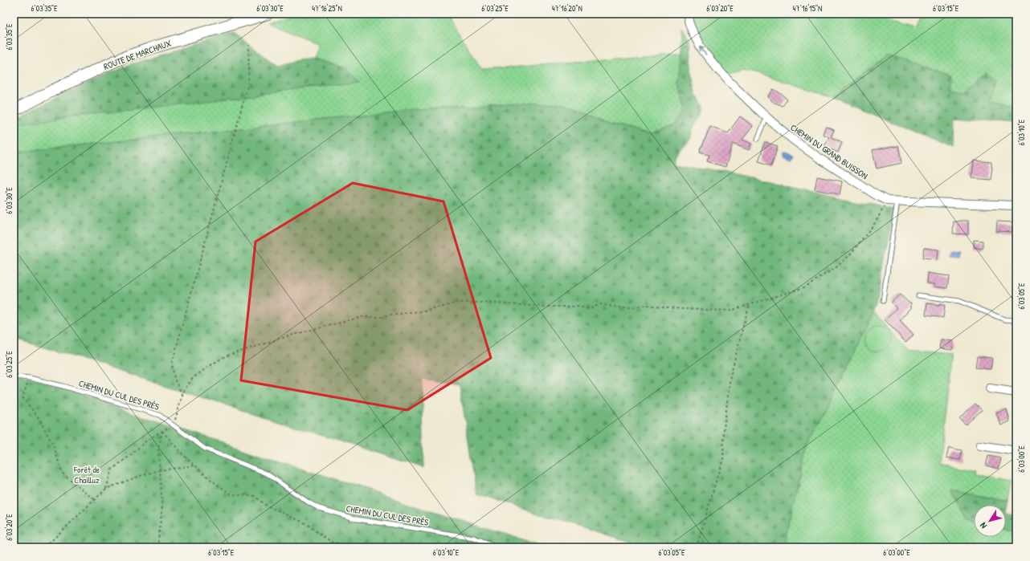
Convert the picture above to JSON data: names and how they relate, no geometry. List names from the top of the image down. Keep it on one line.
{"streets":{"main road":["ROUTE DE MARCHAUX"],"street":["CHEMIN DU GRAND BUISSON"],"lane":["CHEMIN DU CUL DES PRÉS"]},"parks":["Forêt de Chailluz"],"north":"bottom left","coordinates":["6°03'35\"E","6°03'30\"E","47°16'25\"N","6°03'25\"E","47°16'20\"N","6°03'20\"E","47°16'15\"N","6°03'15\"E","6°03'10\"E","6°03'05\"E","6°03'00\"E"]}
